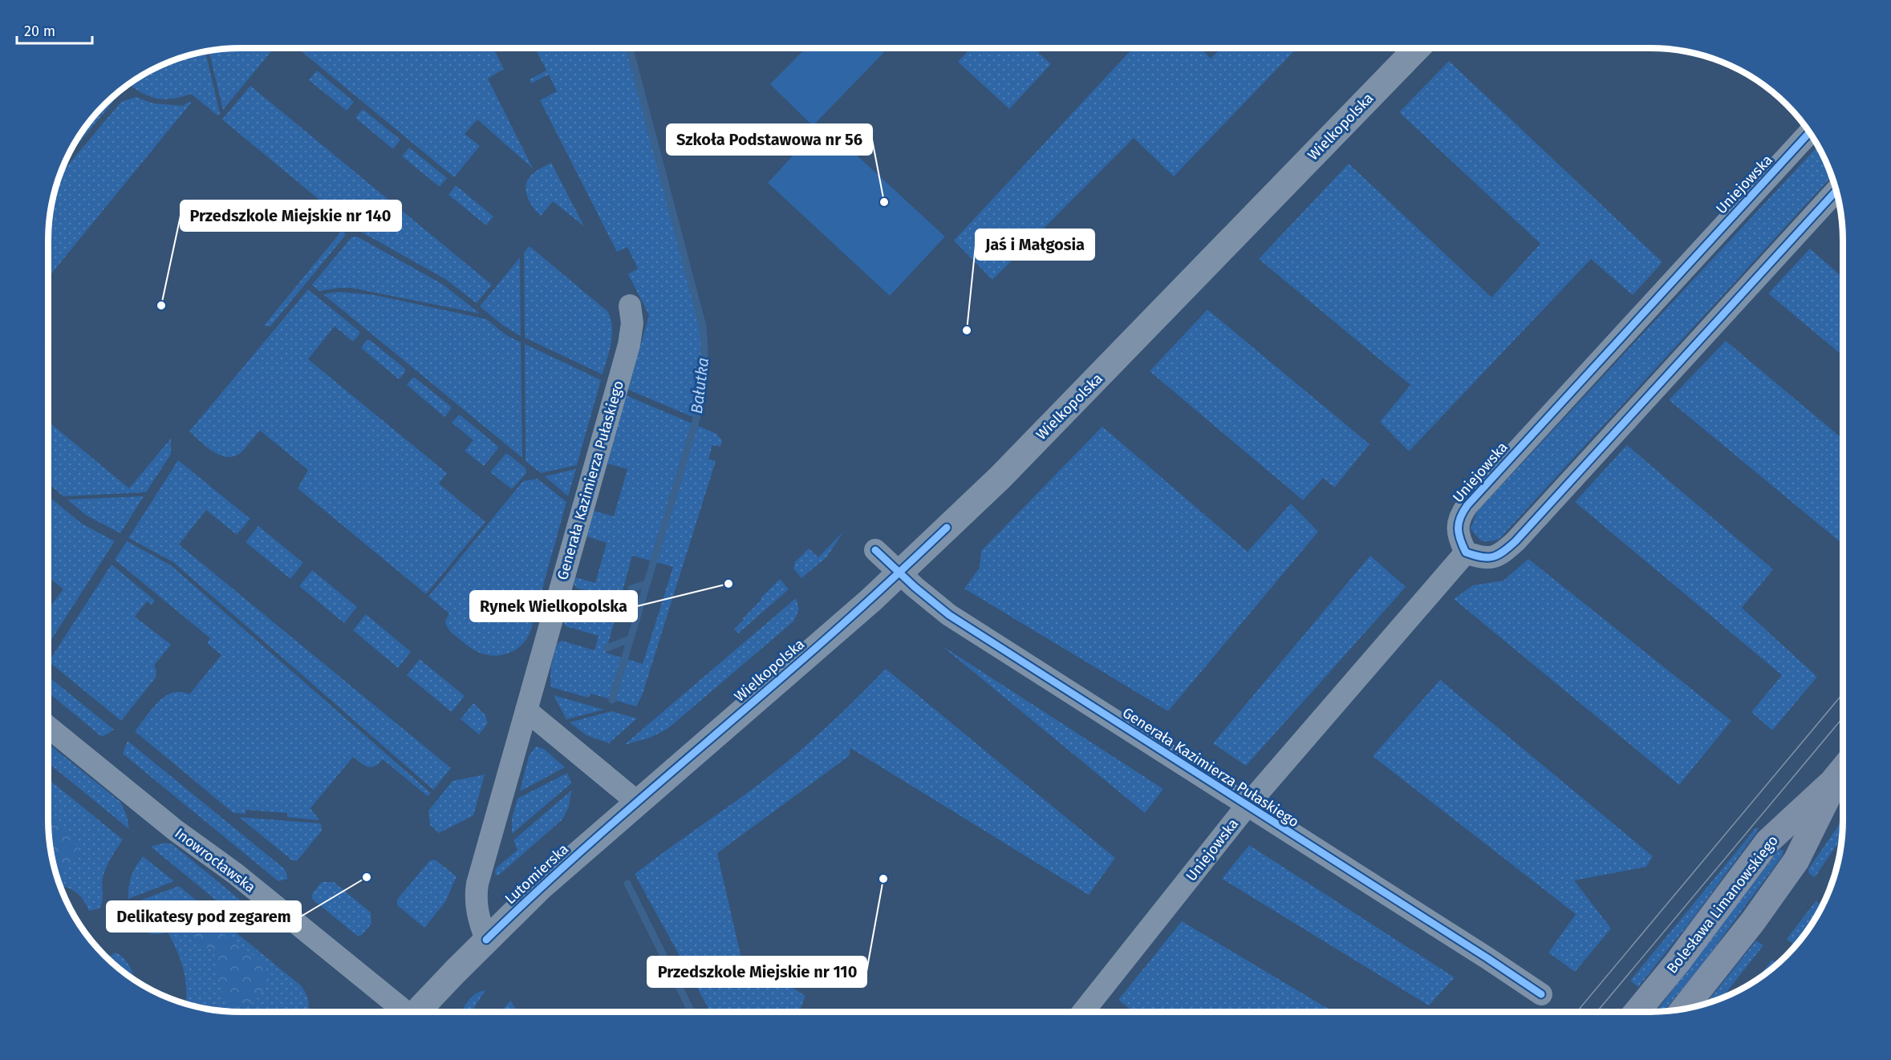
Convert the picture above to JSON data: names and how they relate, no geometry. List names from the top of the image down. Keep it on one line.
{"streets":{"main road":["Bolesława Limanowskiego"],"street":["Wielkopolska","Uniejowska","Generała Kazimierza Pułaskiego","Inowrocławska","Lutomierska"]},"crossings":[["Wielkopolska","Generała Kazimierza Pułaskiego"],["Wielkopolska","Lutomierska"],["Uniejowska","Generała Kazimierza Pułaskiego"],["Generała Kazimierza Pułaskiego","Lutomierska"]],"water":["Bałutka"],"places":["Szkoła Podstawowa nr 56","Przedszkole Miejskie nr 140","Jaś i Małgosia","Rynek Wielkopolska","Delikatesy pod zegarem","Przedszkole Miejskie nr 110"],"scale_bar":"20 m"}
